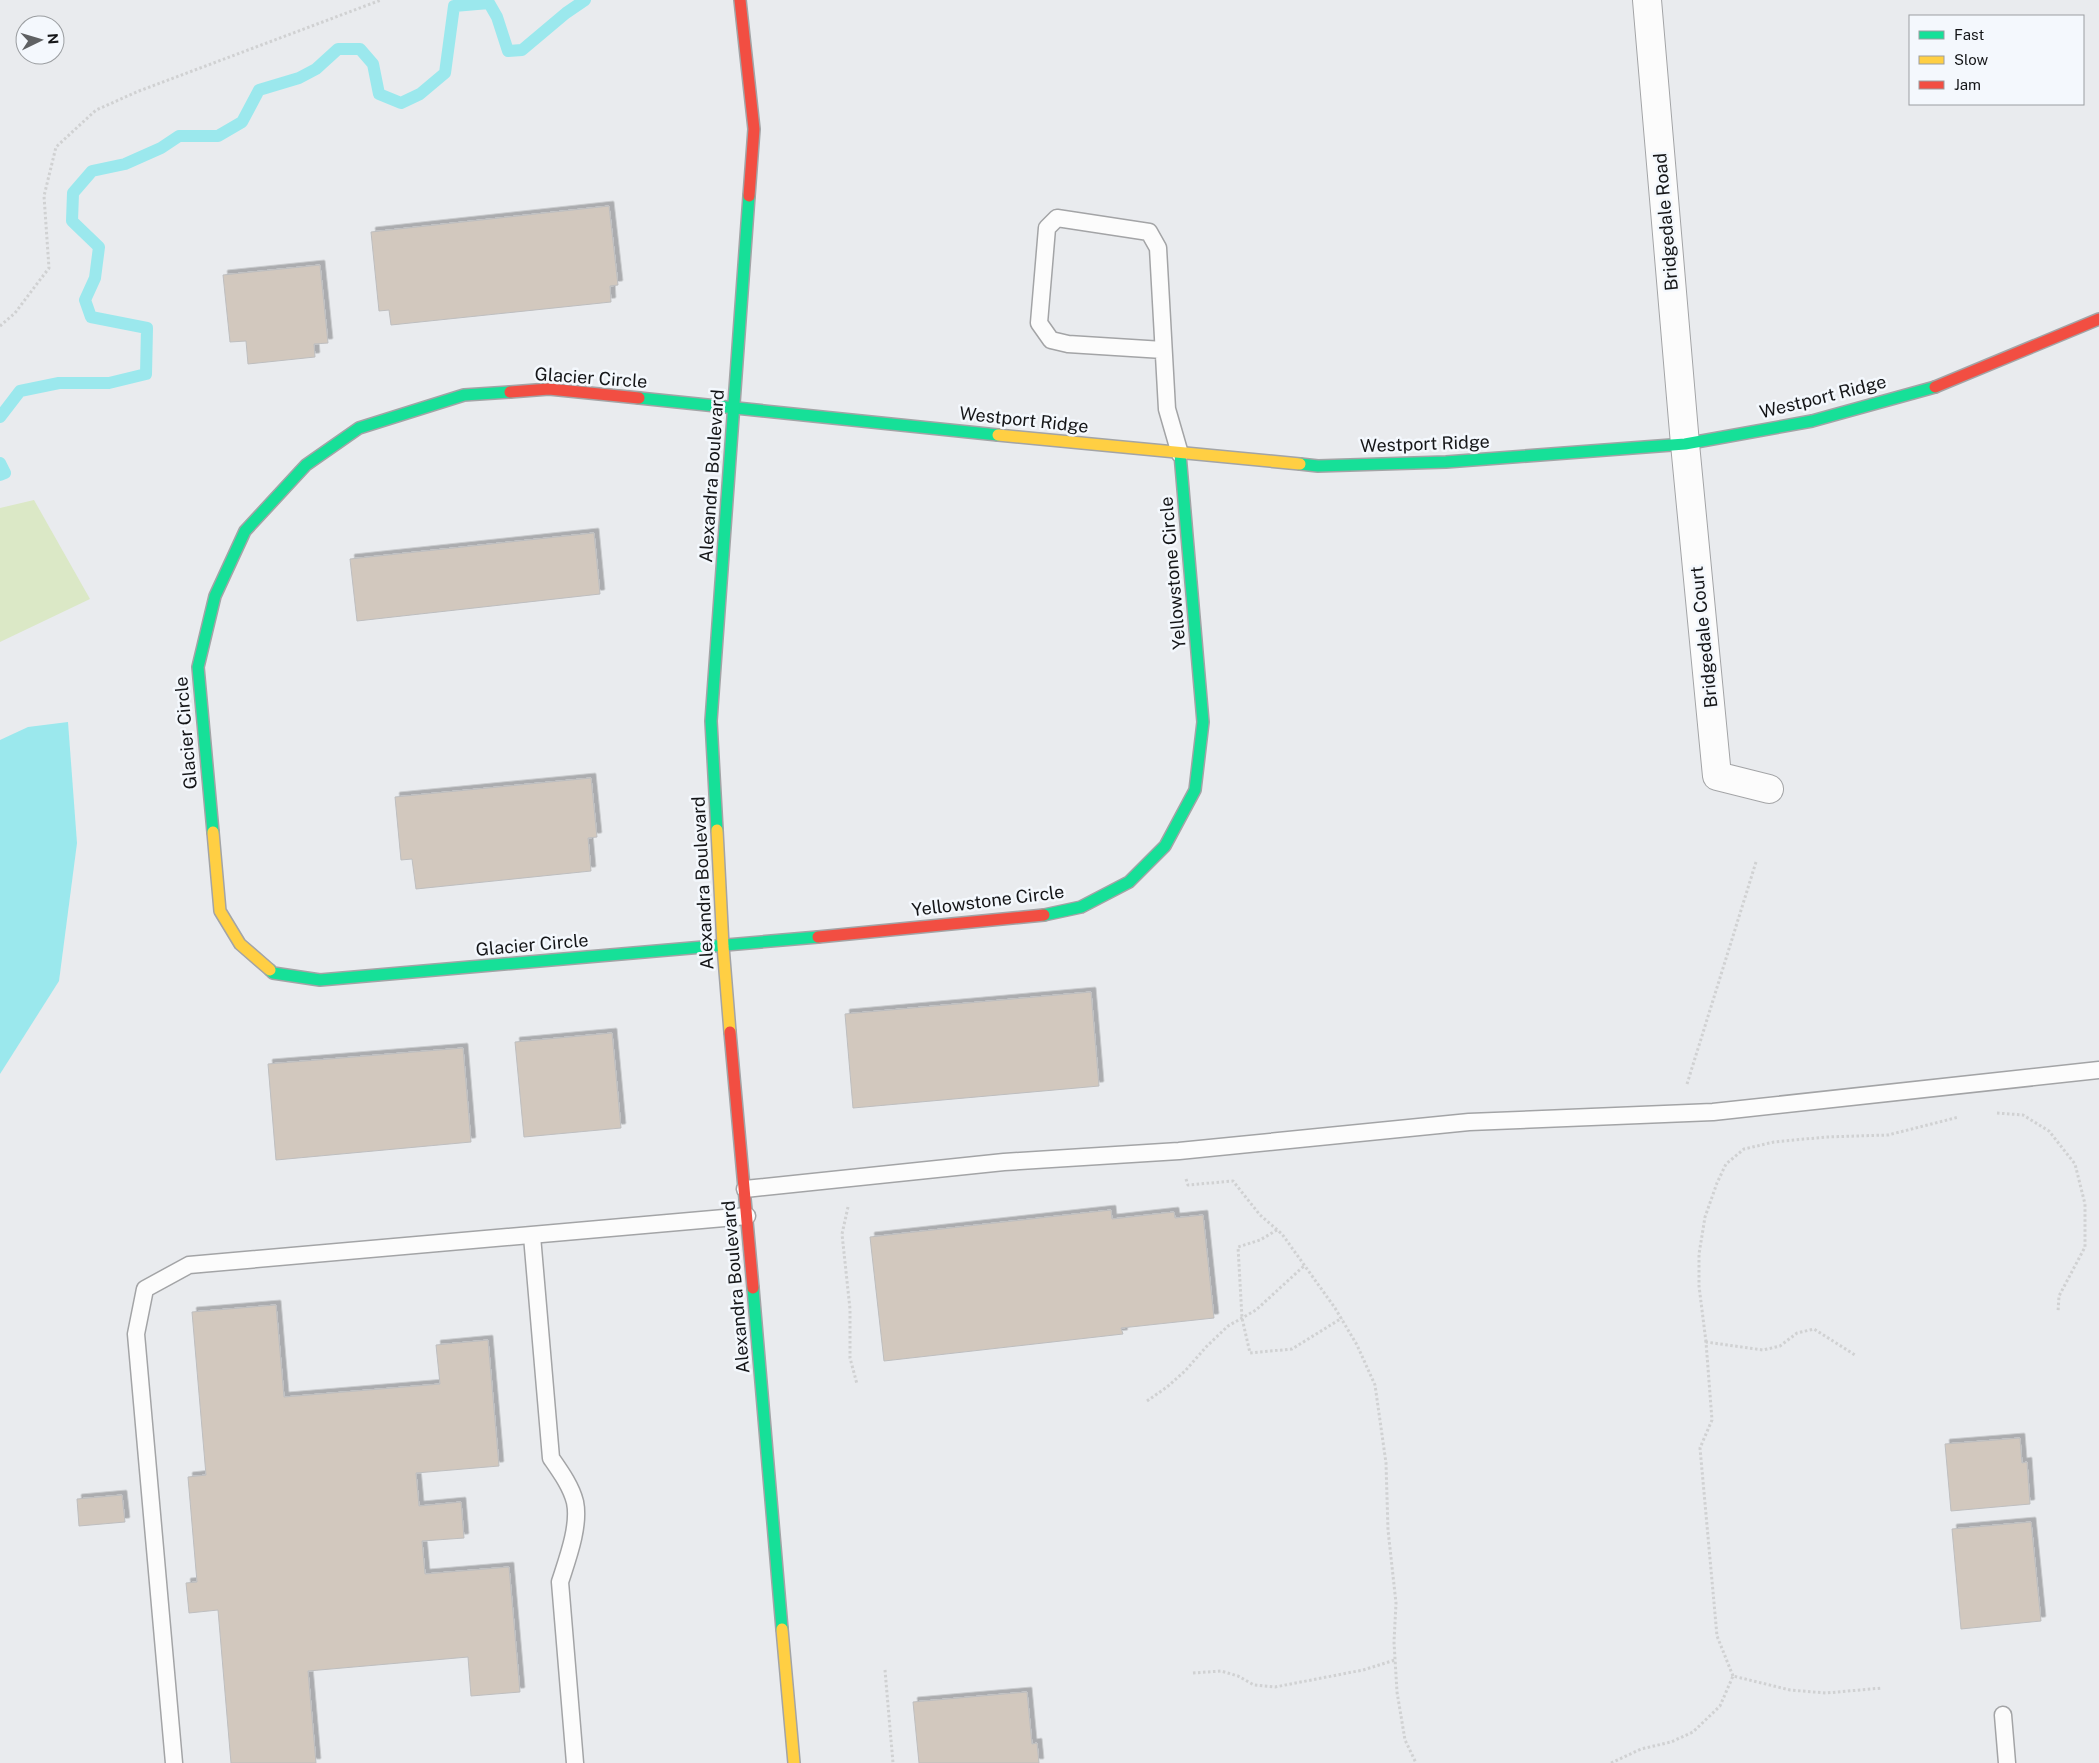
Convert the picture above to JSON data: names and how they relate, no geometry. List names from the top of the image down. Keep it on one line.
{"streets":{"street":["Bridgedale Road","Glacier Circle","Westport Ridge","Alexandra Boulevard","Yellowstone Circle","Bridgedale Court"]},"crossings":[["Bridgedale Road","Westport Ridge"],["Bridgedale Road","Bridgedale Court"],["Glacier Circle","Westport Ridge"],["Glacier Circle","Alexandra Boulevard"],["Glacier Circle","Yellowstone Circle"],["Westport Ridge","Alexandra Boulevard"],["Westport Ridge","Yellowstone Circle"],["Westport Ridge","Bridgedale Court"],["Alexandra Boulevard","Yellowstone Circle"]],"legend":["Fast","Slow","Jam"],"north":"right"}
